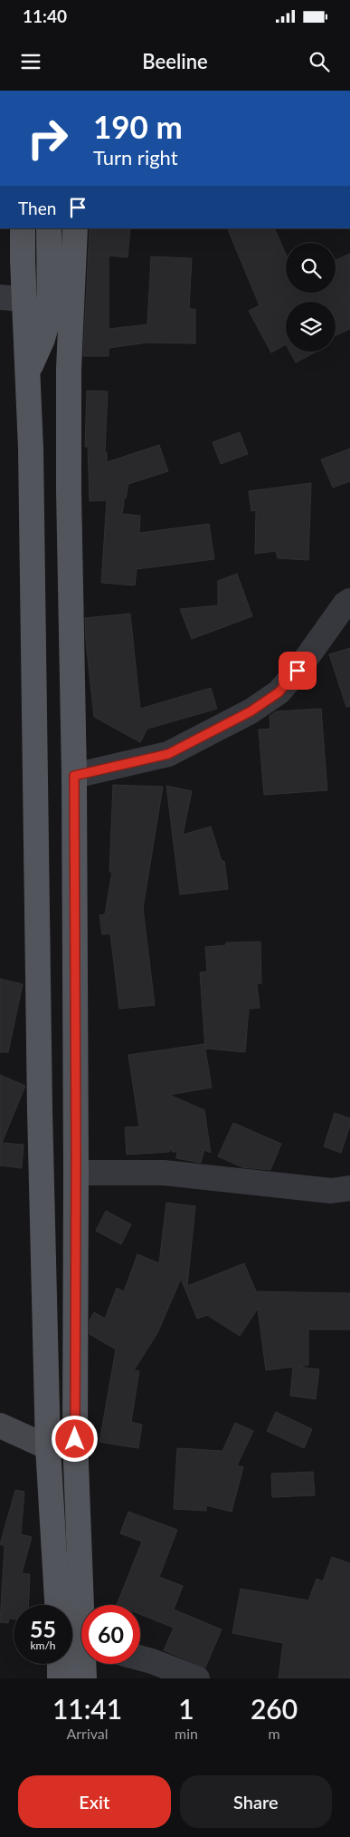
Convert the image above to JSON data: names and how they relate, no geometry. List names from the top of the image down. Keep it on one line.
{"page":{"status":"11:40","header":"Beeline","turn":["190 m","Turn right"],"then":"Then","speed":"55 km/h","limit":"60","eta":["11:41","Arrival","1","min","260","m"],"buttons":["Exit","Share"]}}
